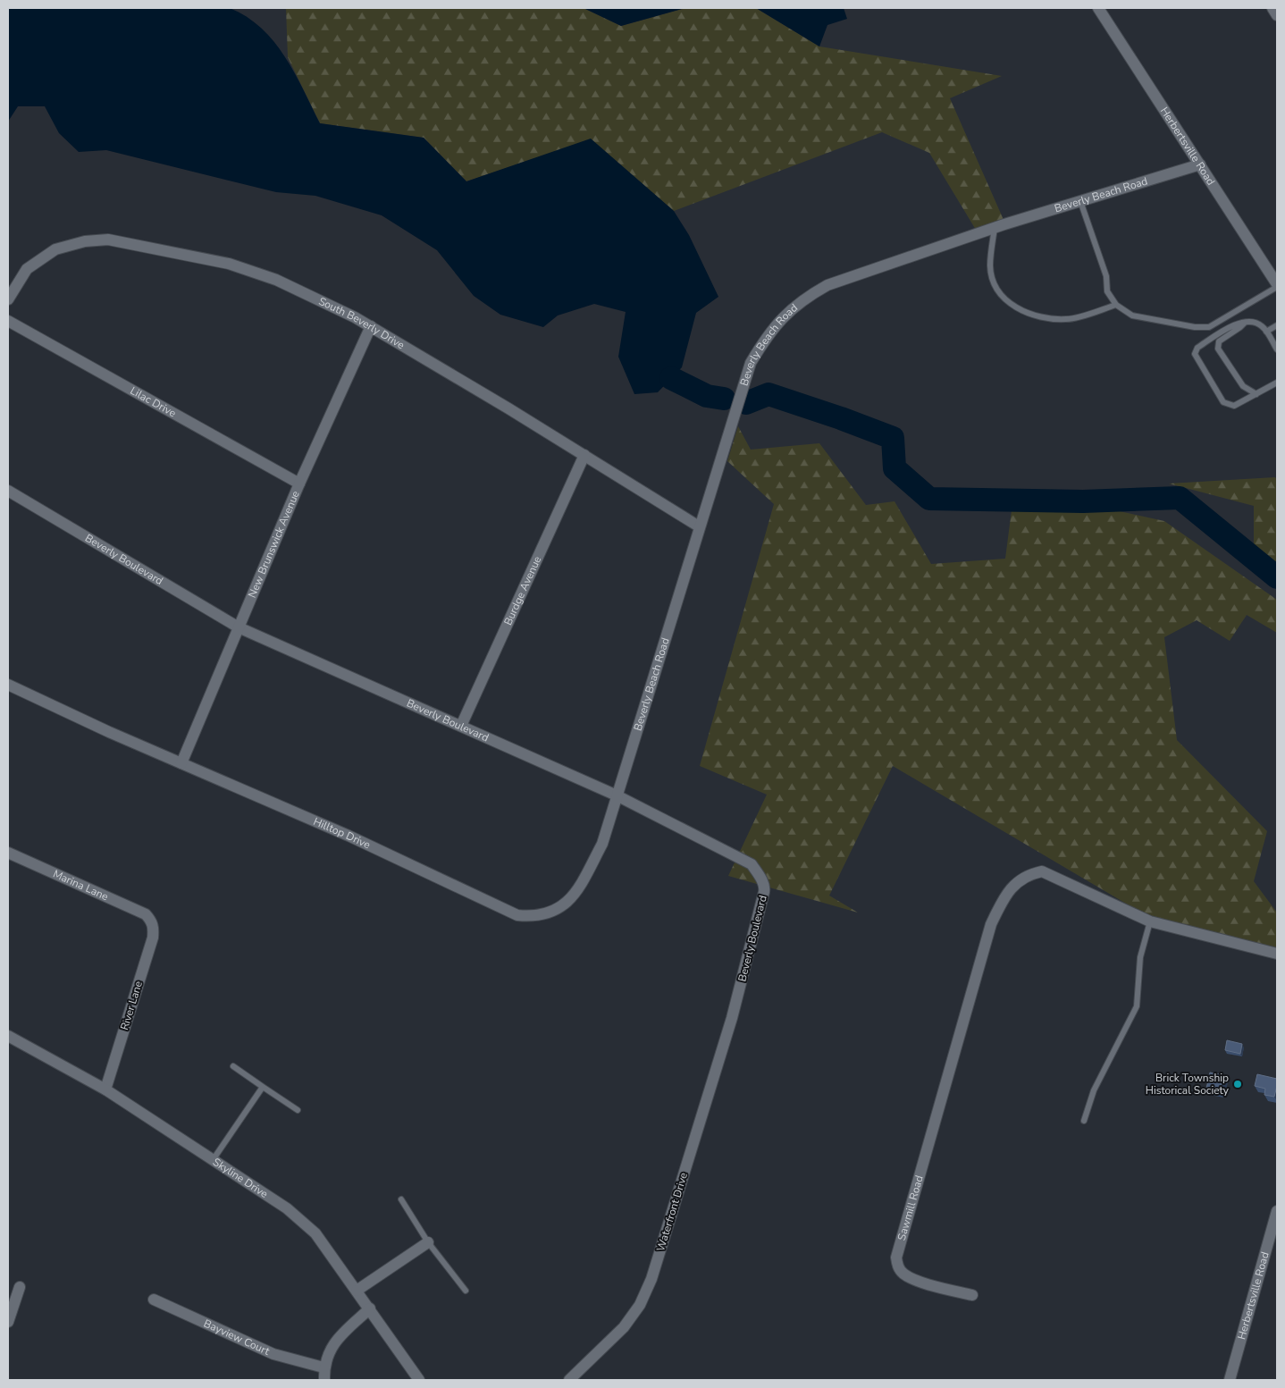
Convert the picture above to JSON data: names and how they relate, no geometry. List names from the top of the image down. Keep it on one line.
{"streets":{"street":["Herbertsville Road","Beverly Beach Road","South Beverly Drive","Lilac Drive","New Brunswick Avenue","Beverly Boulevard","Burdge Avenue","Hilltop Drive","Marina Lane","River Lane","Skyline Drive","Sawmill Road","Waterfront Drive","Bayview Court"]},"crossings":[["Herbertsville Road","Beverly Beach Road"],["Beverly Beach Road","South Beverly Drive"],["Beverly Beach Road","Beverly Boulevard"],["Beverly Beach Road","Hilltop Drive"],["South Beverly Drive","New Brunswick Avenue"],["South Beverly Drive","Burdge Avenue"],["Lilac Drive","New Brunswick Avenue"],["New Brunswick Avenue","Beverly Boulevard"],["New Brunswick Avenue","Hilltop Drive"],["Beverly Boulevard","Burdge Avenue"],["Beverly Boulevard","Hilltop Drive"],["Beverly Boulevard","Waterfront Drive"],["Marina Lane","River Lane"],["River Lane","Skyline Drive"]],"places":["Brick Township Historical Society"]}
